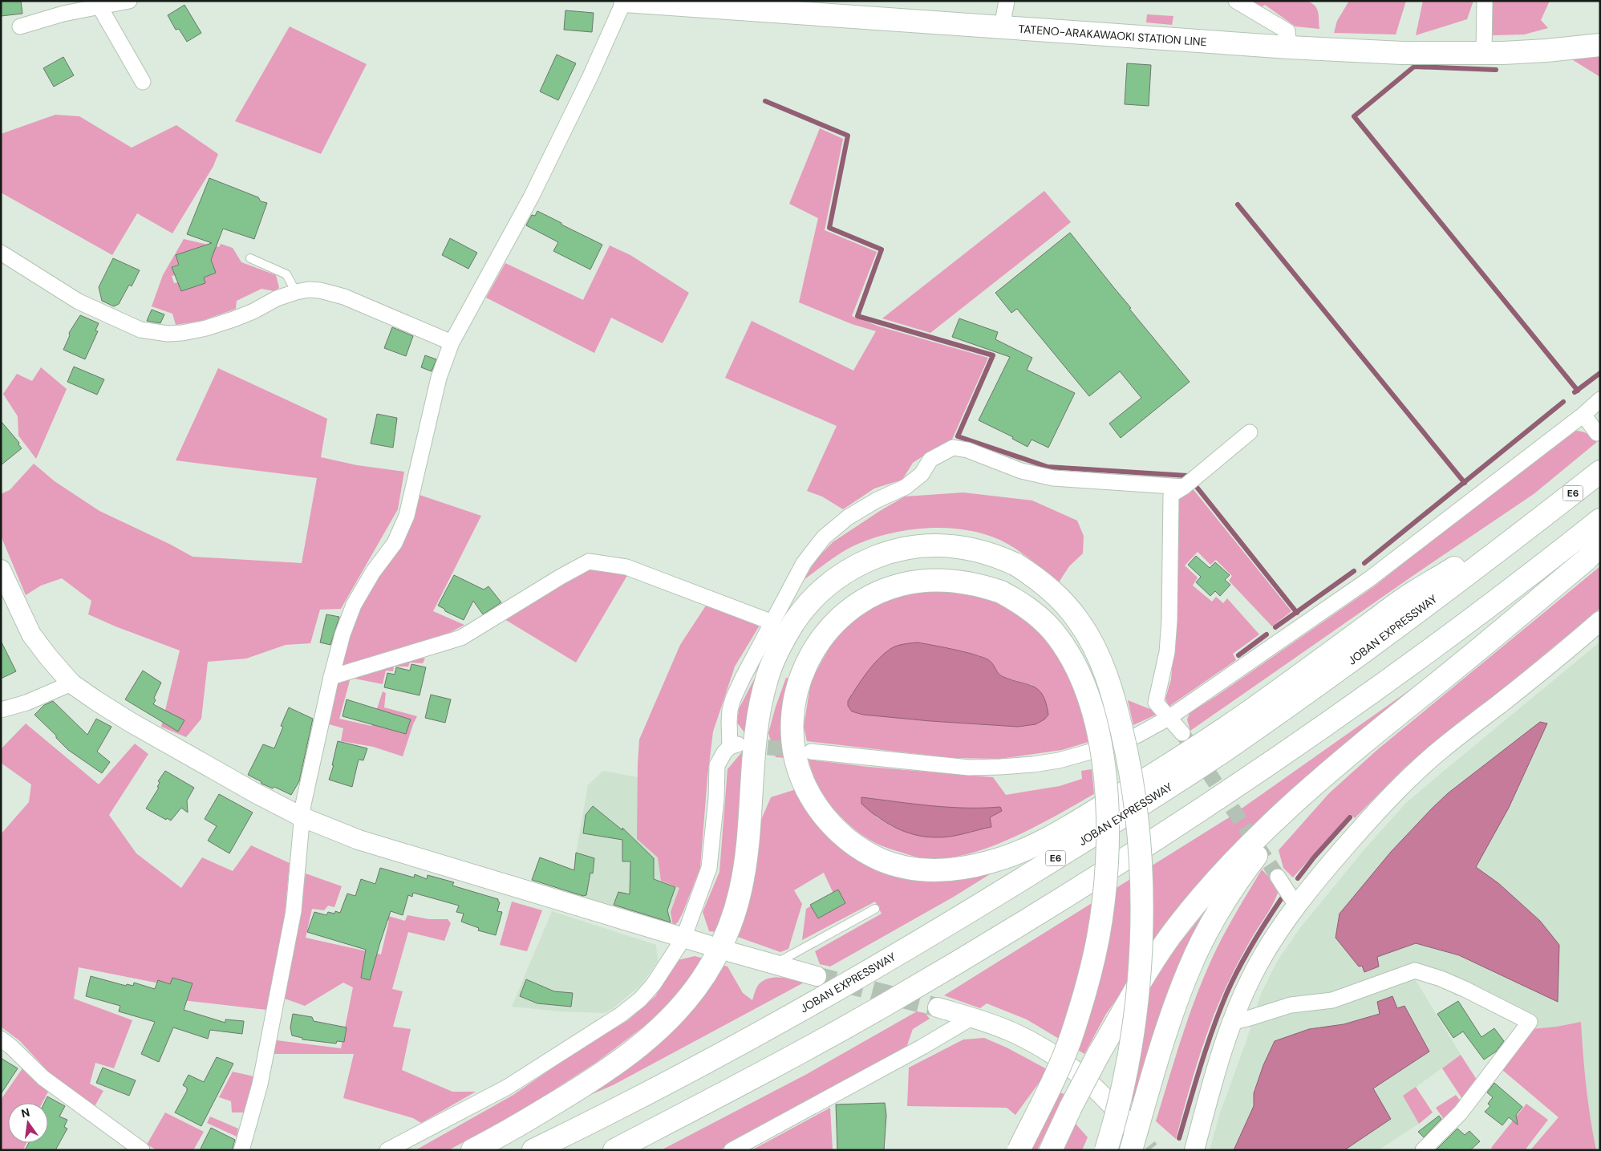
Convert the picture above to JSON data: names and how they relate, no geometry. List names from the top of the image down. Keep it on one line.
{"streets":{"main road":["TATENO-ARAKAWAOKI STATION LINE","E6","JOBAN EXPRESSWAY"]},"north":"top"}
